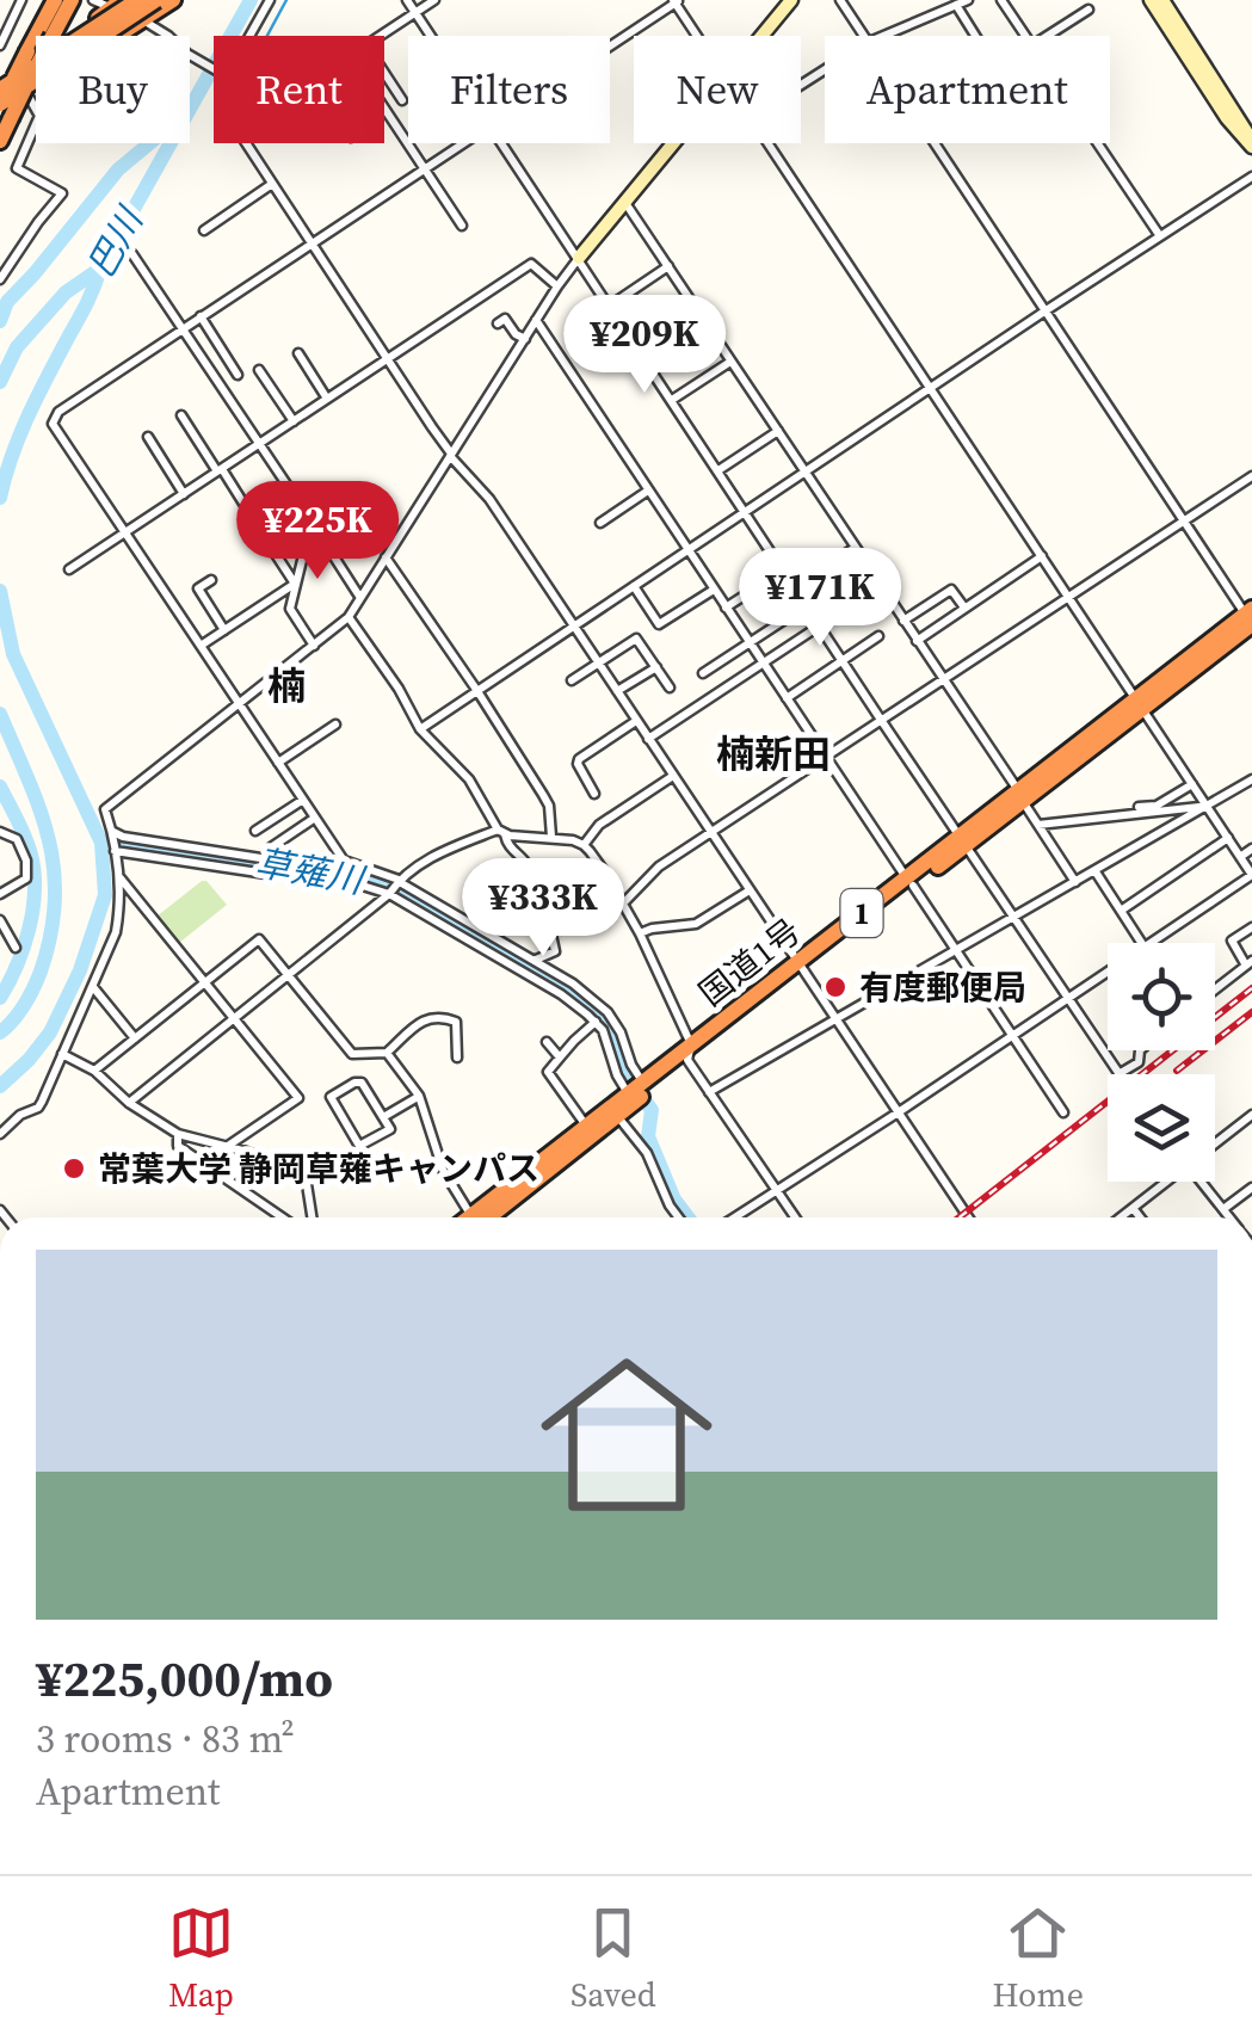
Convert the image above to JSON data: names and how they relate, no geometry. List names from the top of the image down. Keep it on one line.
{"streets":{"highway":["1","国道1号"]},"districts":["楠","楠新田"],"water":["巴川","草薙川"],"places":["有度郵便局","常葉大学 静岡草薙キャンパス"],"page":{"chip":["Buy","Rent","Filters","New","Apartment"],"price":["¥209K","¥225K","¥171K","¥333K"],"list":[{"name":"¥225,000/mo","note":"3 rooms · 83 m² · Apartment"}],"tabs":["Map","Saved","Home"]}}
